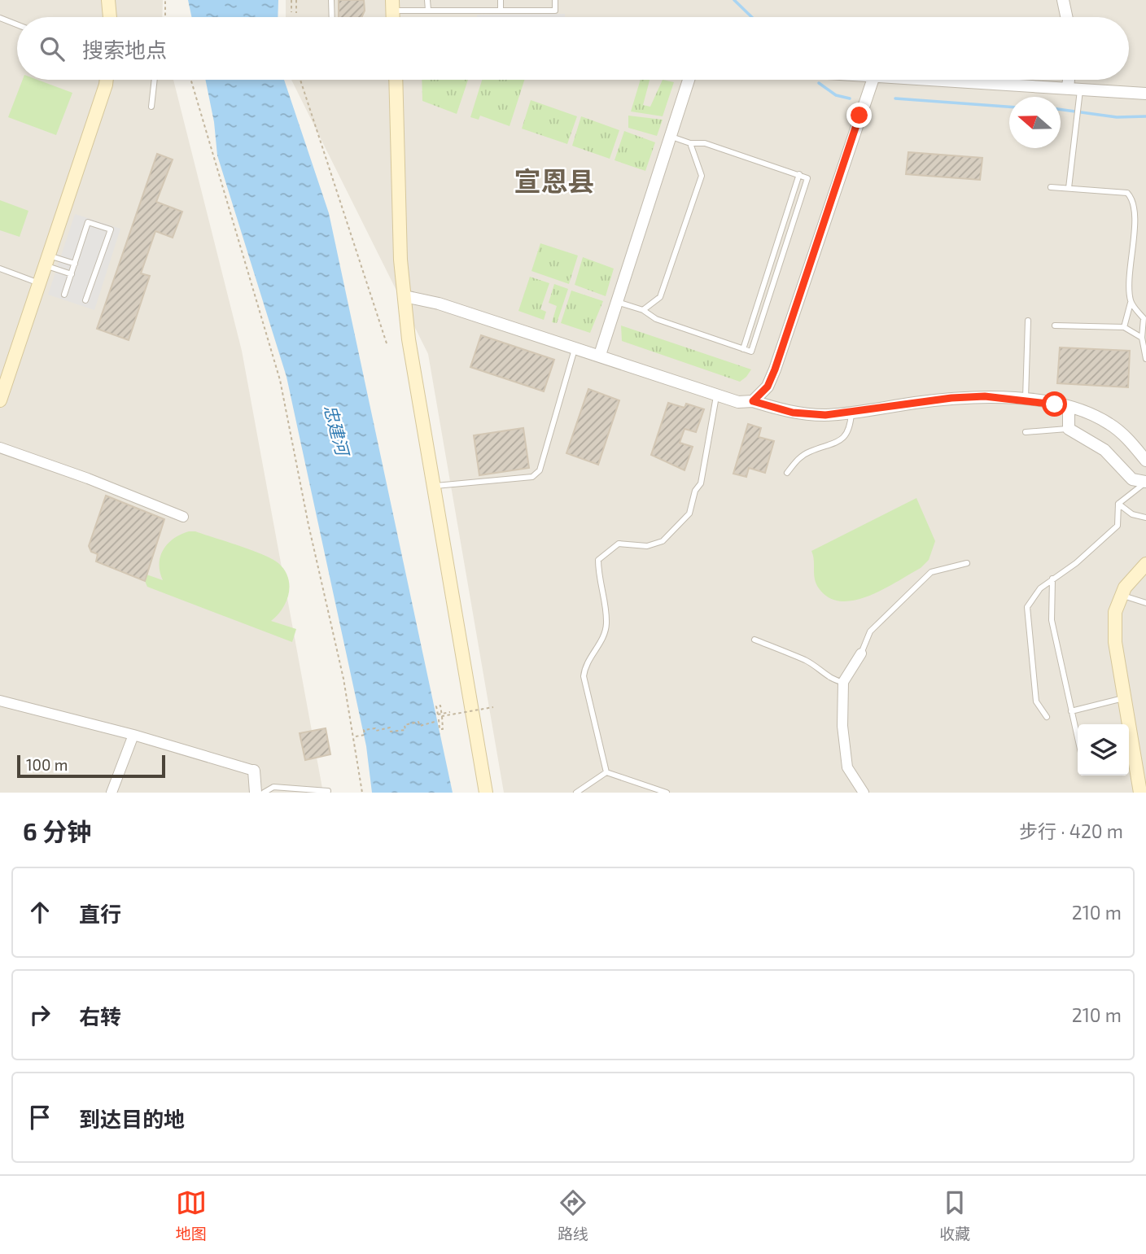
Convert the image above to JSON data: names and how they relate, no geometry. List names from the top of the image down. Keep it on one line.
{"districts":["宣恩县"],"water":["忠建河"],"scale_bar":"100 m","north":"left","page":{"search":"搜索地点","scale":"100 m","heading":["6 分钟","步行 · 420 m"],"list":[["直行","210 m"],["右转","210 m"],"到达目的地"],"nav":["地图","路线","收藏"]}}
